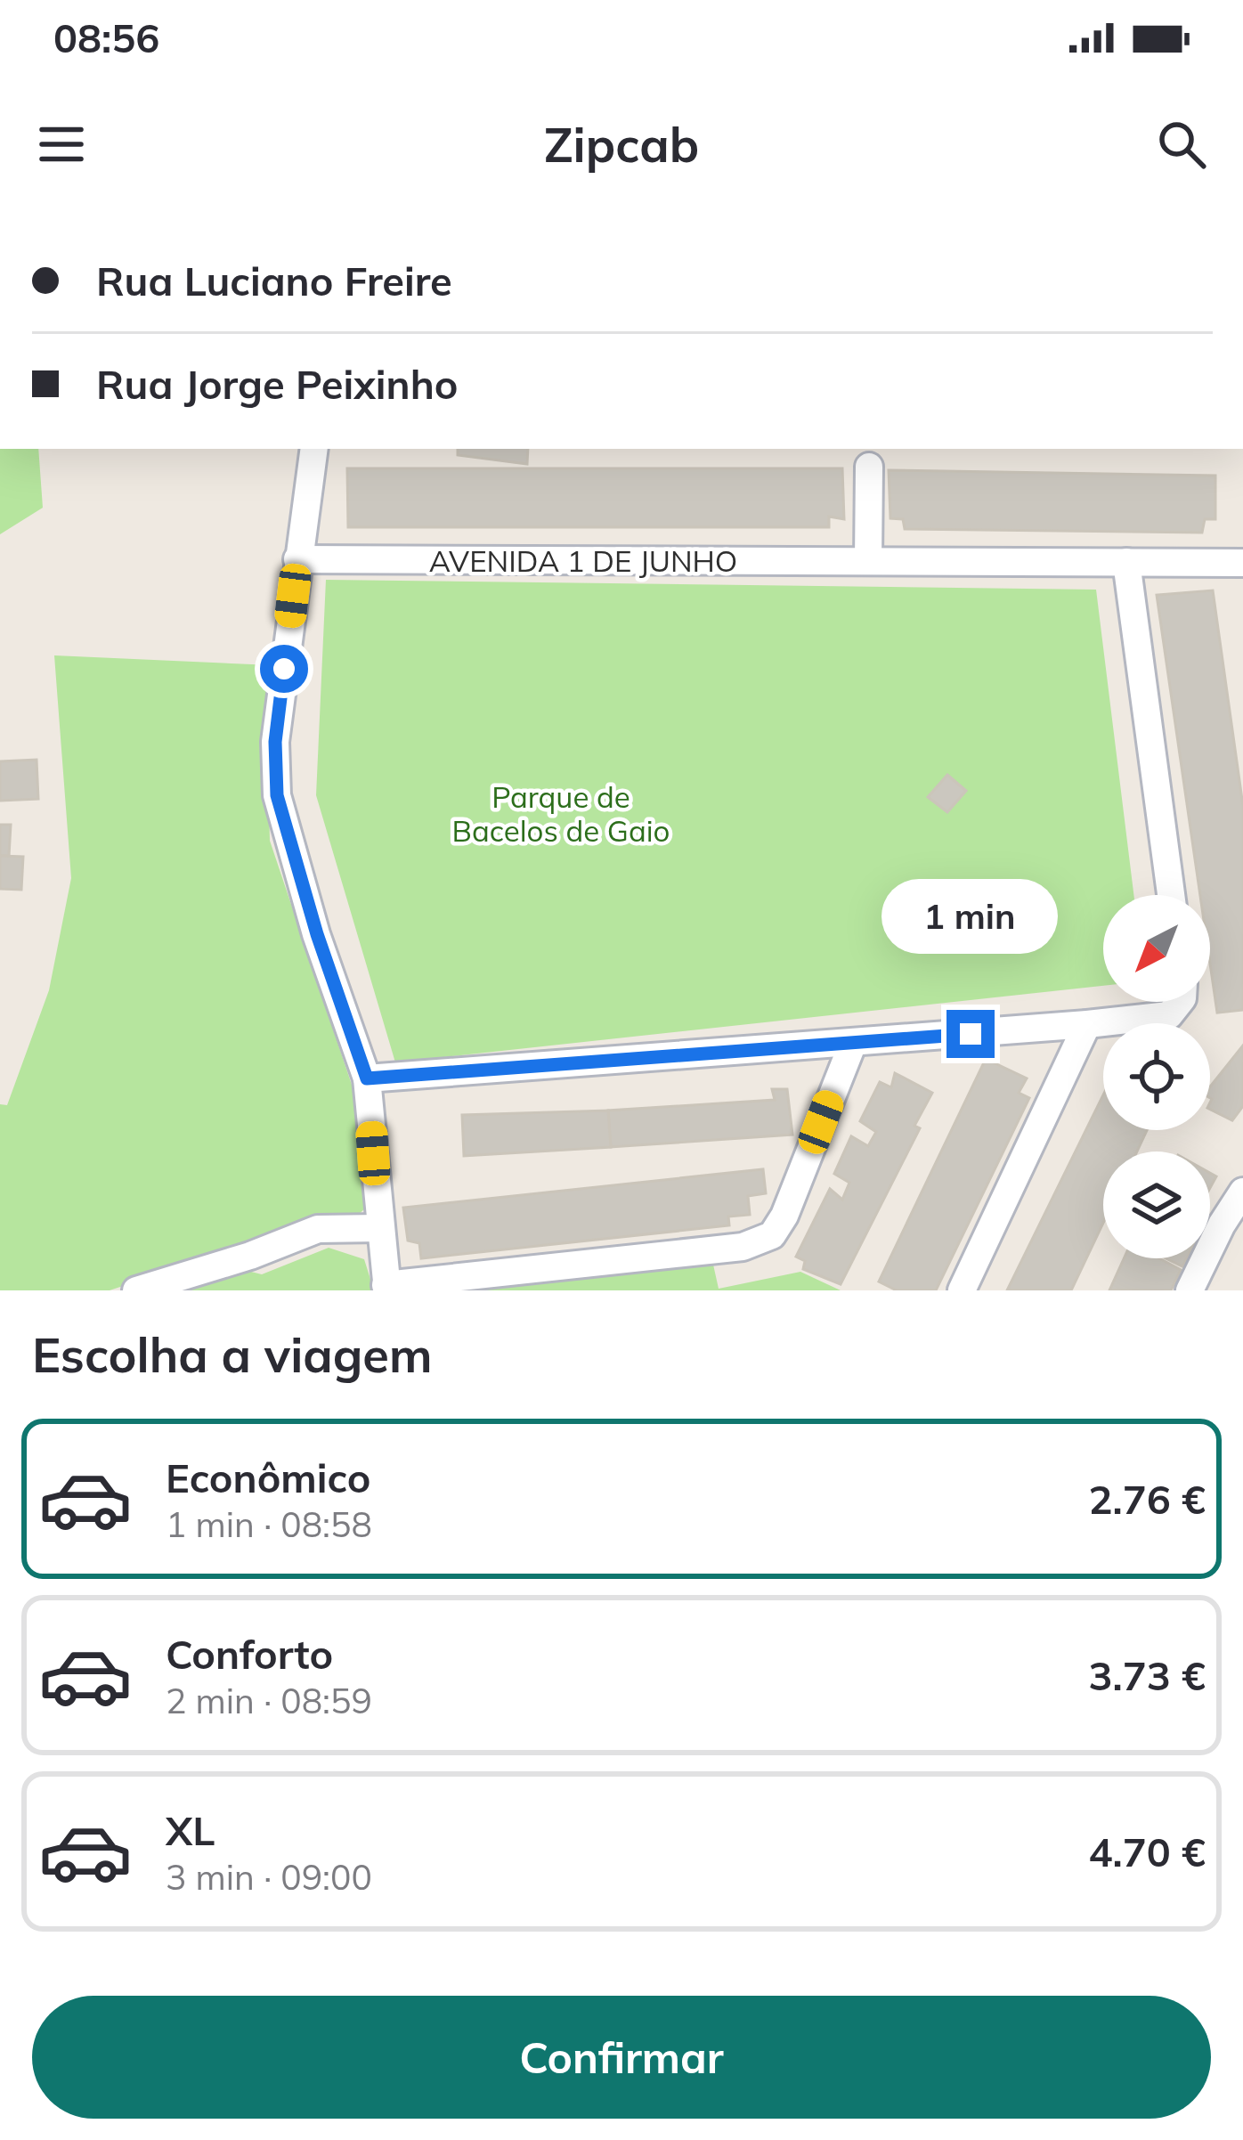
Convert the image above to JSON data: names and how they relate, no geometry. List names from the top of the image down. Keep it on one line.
{"streets":{"street":["AVENIDA 1 DE JUNHO"]},"parks":["Parque de Bacelos de Gaio"],"north":"bottom left","page":{"status":"08:56","header":"Zipcab","banner":["Rua Luciano Freire","Rua Jorge Peixinho"],"bubble":"1 min","heading":"Escolha a viagem","list":[{"name":"Econômico","note":"1 min · 08:58","value":"2.76 €"},{"name":"Conforto","note":"2 min · 08:59","value":"3.73 €"},{"name":"XL","note":"3 min · 09:00","value":"4.70 €"}],"buttons":"Confirmar"}}
